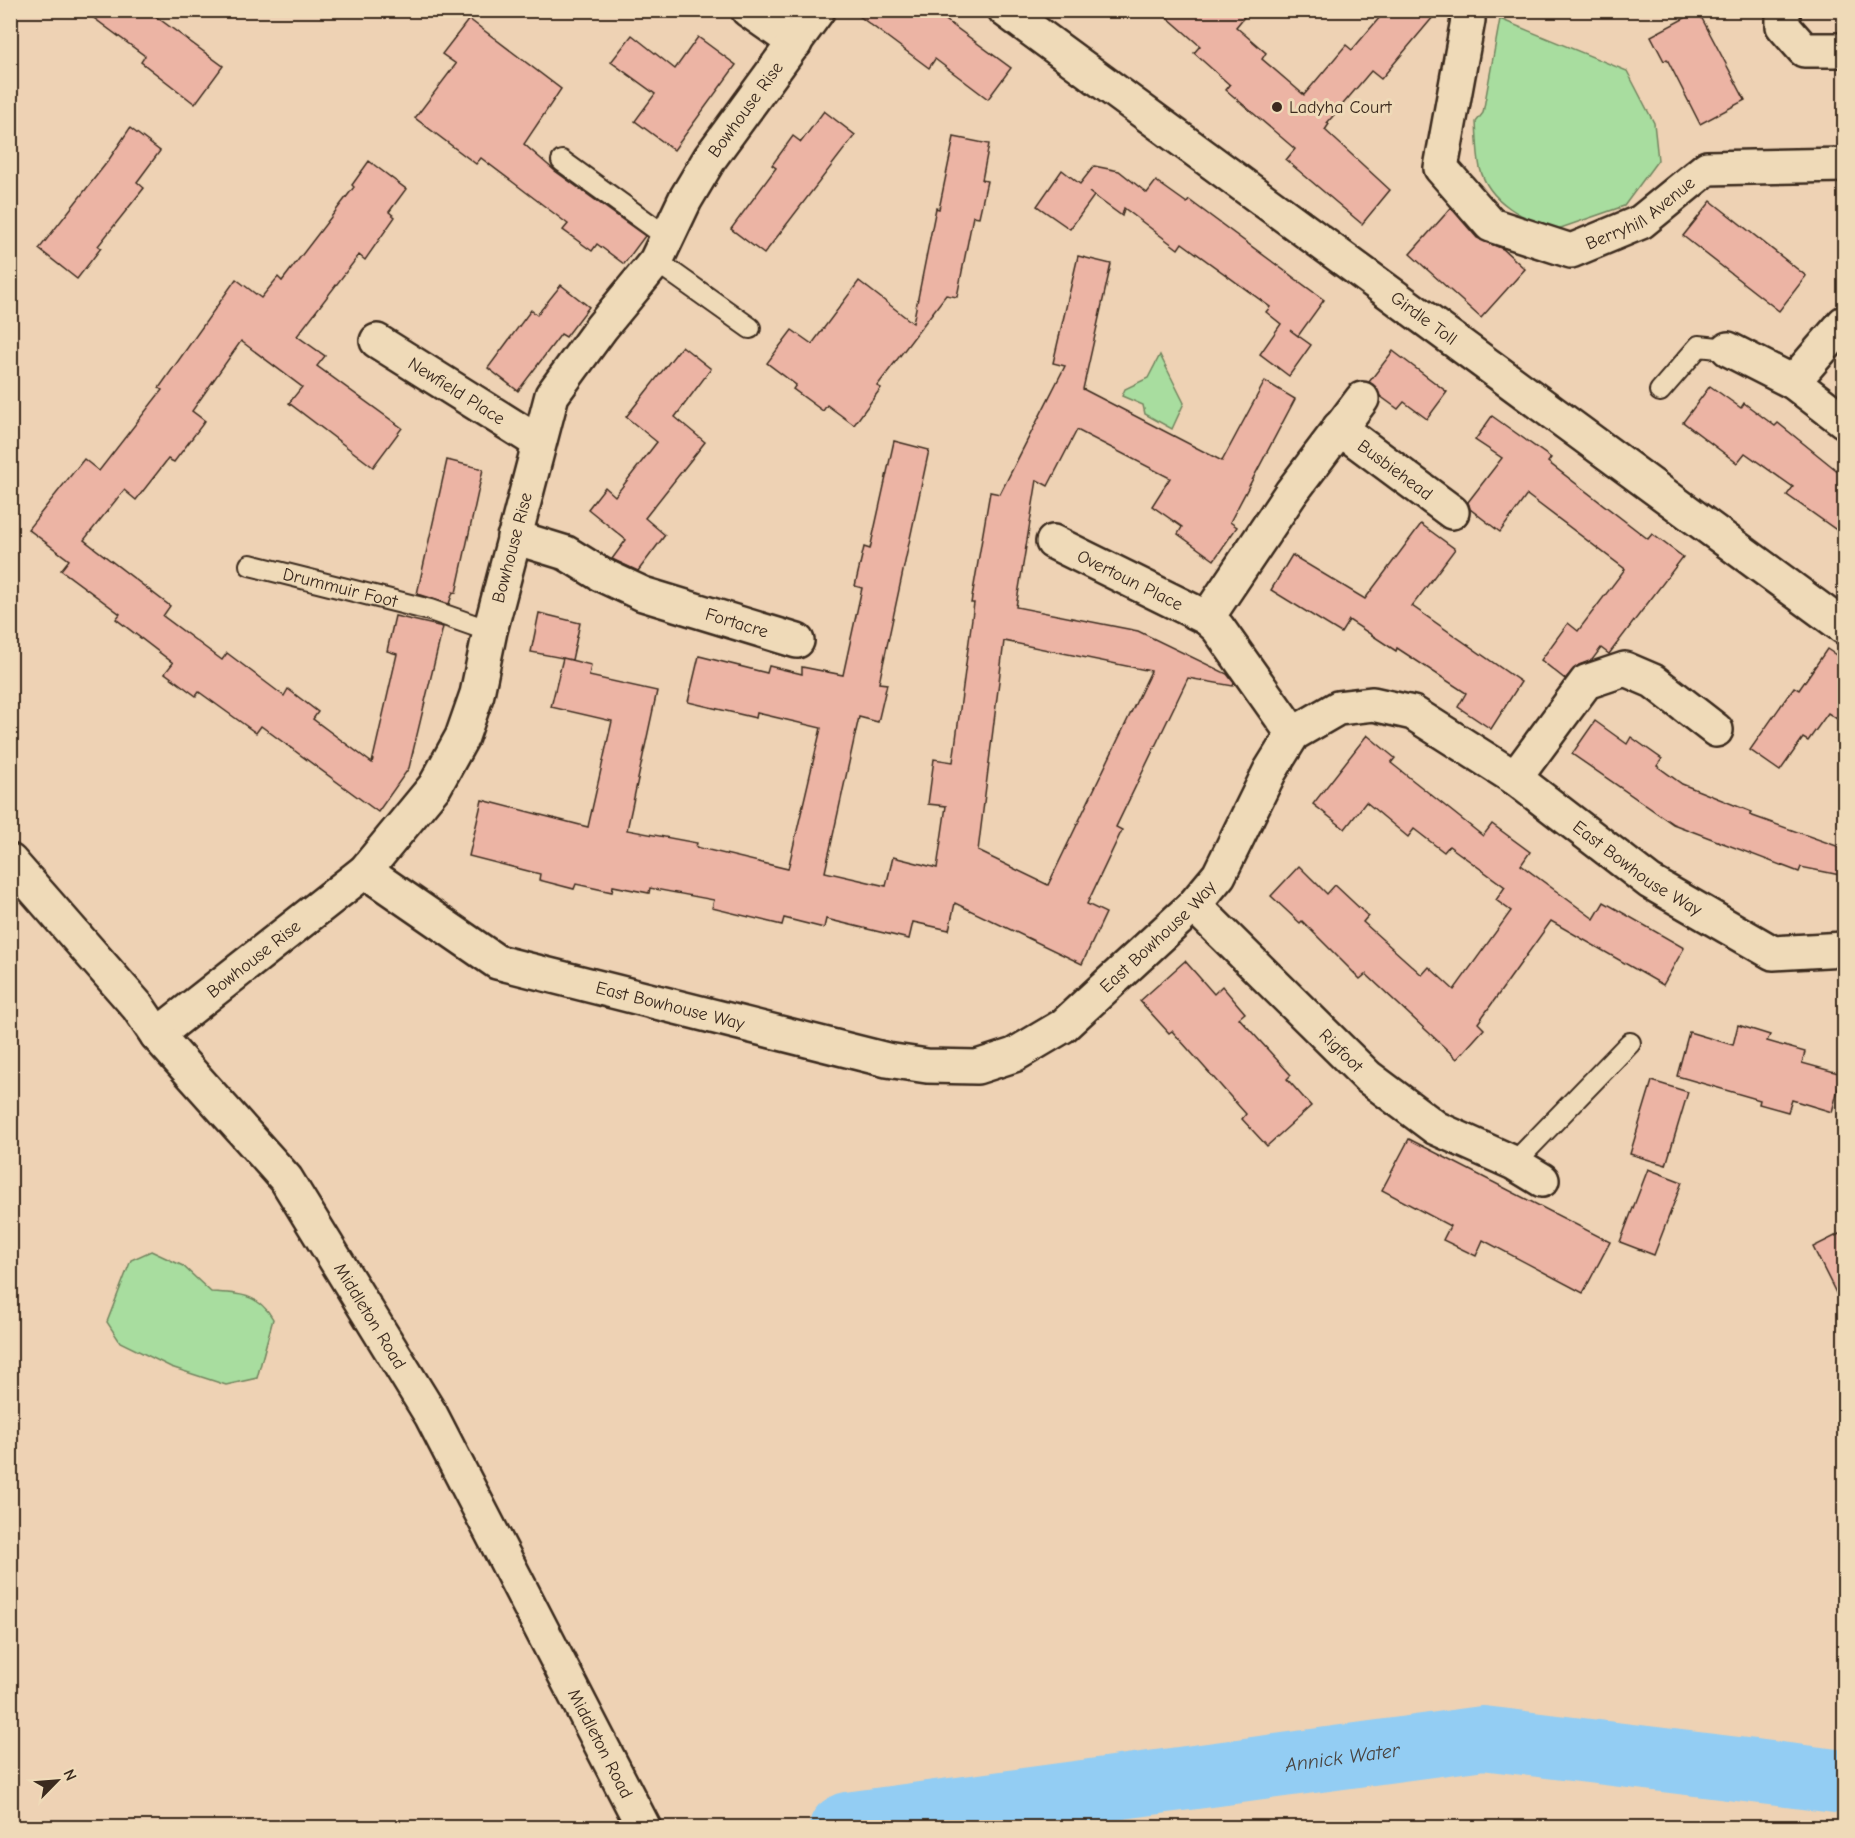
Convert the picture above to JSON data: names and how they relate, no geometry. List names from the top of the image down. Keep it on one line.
{"streets":{"street":["Bowhouse Rise","Berryhill Avenue","Girdle Toll","Newfield Place","Busbiehead","Overtoun Place","Fortacre","East Bowhouse Way","Rigfoot","Middleton Road"],"lane":["Drummuir Foot"]},"crossings":[["Bowhouse Rise","Newfield Place"],["Bowhouse Rise","Drummuir Foot"],["Bowhouse Rise","Fortacre"],["Bowhouse Rise","East Bowhouse Way"],["Bowhouse Rise","Middleton Road"],["East Bowhouse Way","Rigfoot"]],"water":["Annick Water"],"places":["Ladyha Court"],"north":"top right"}
